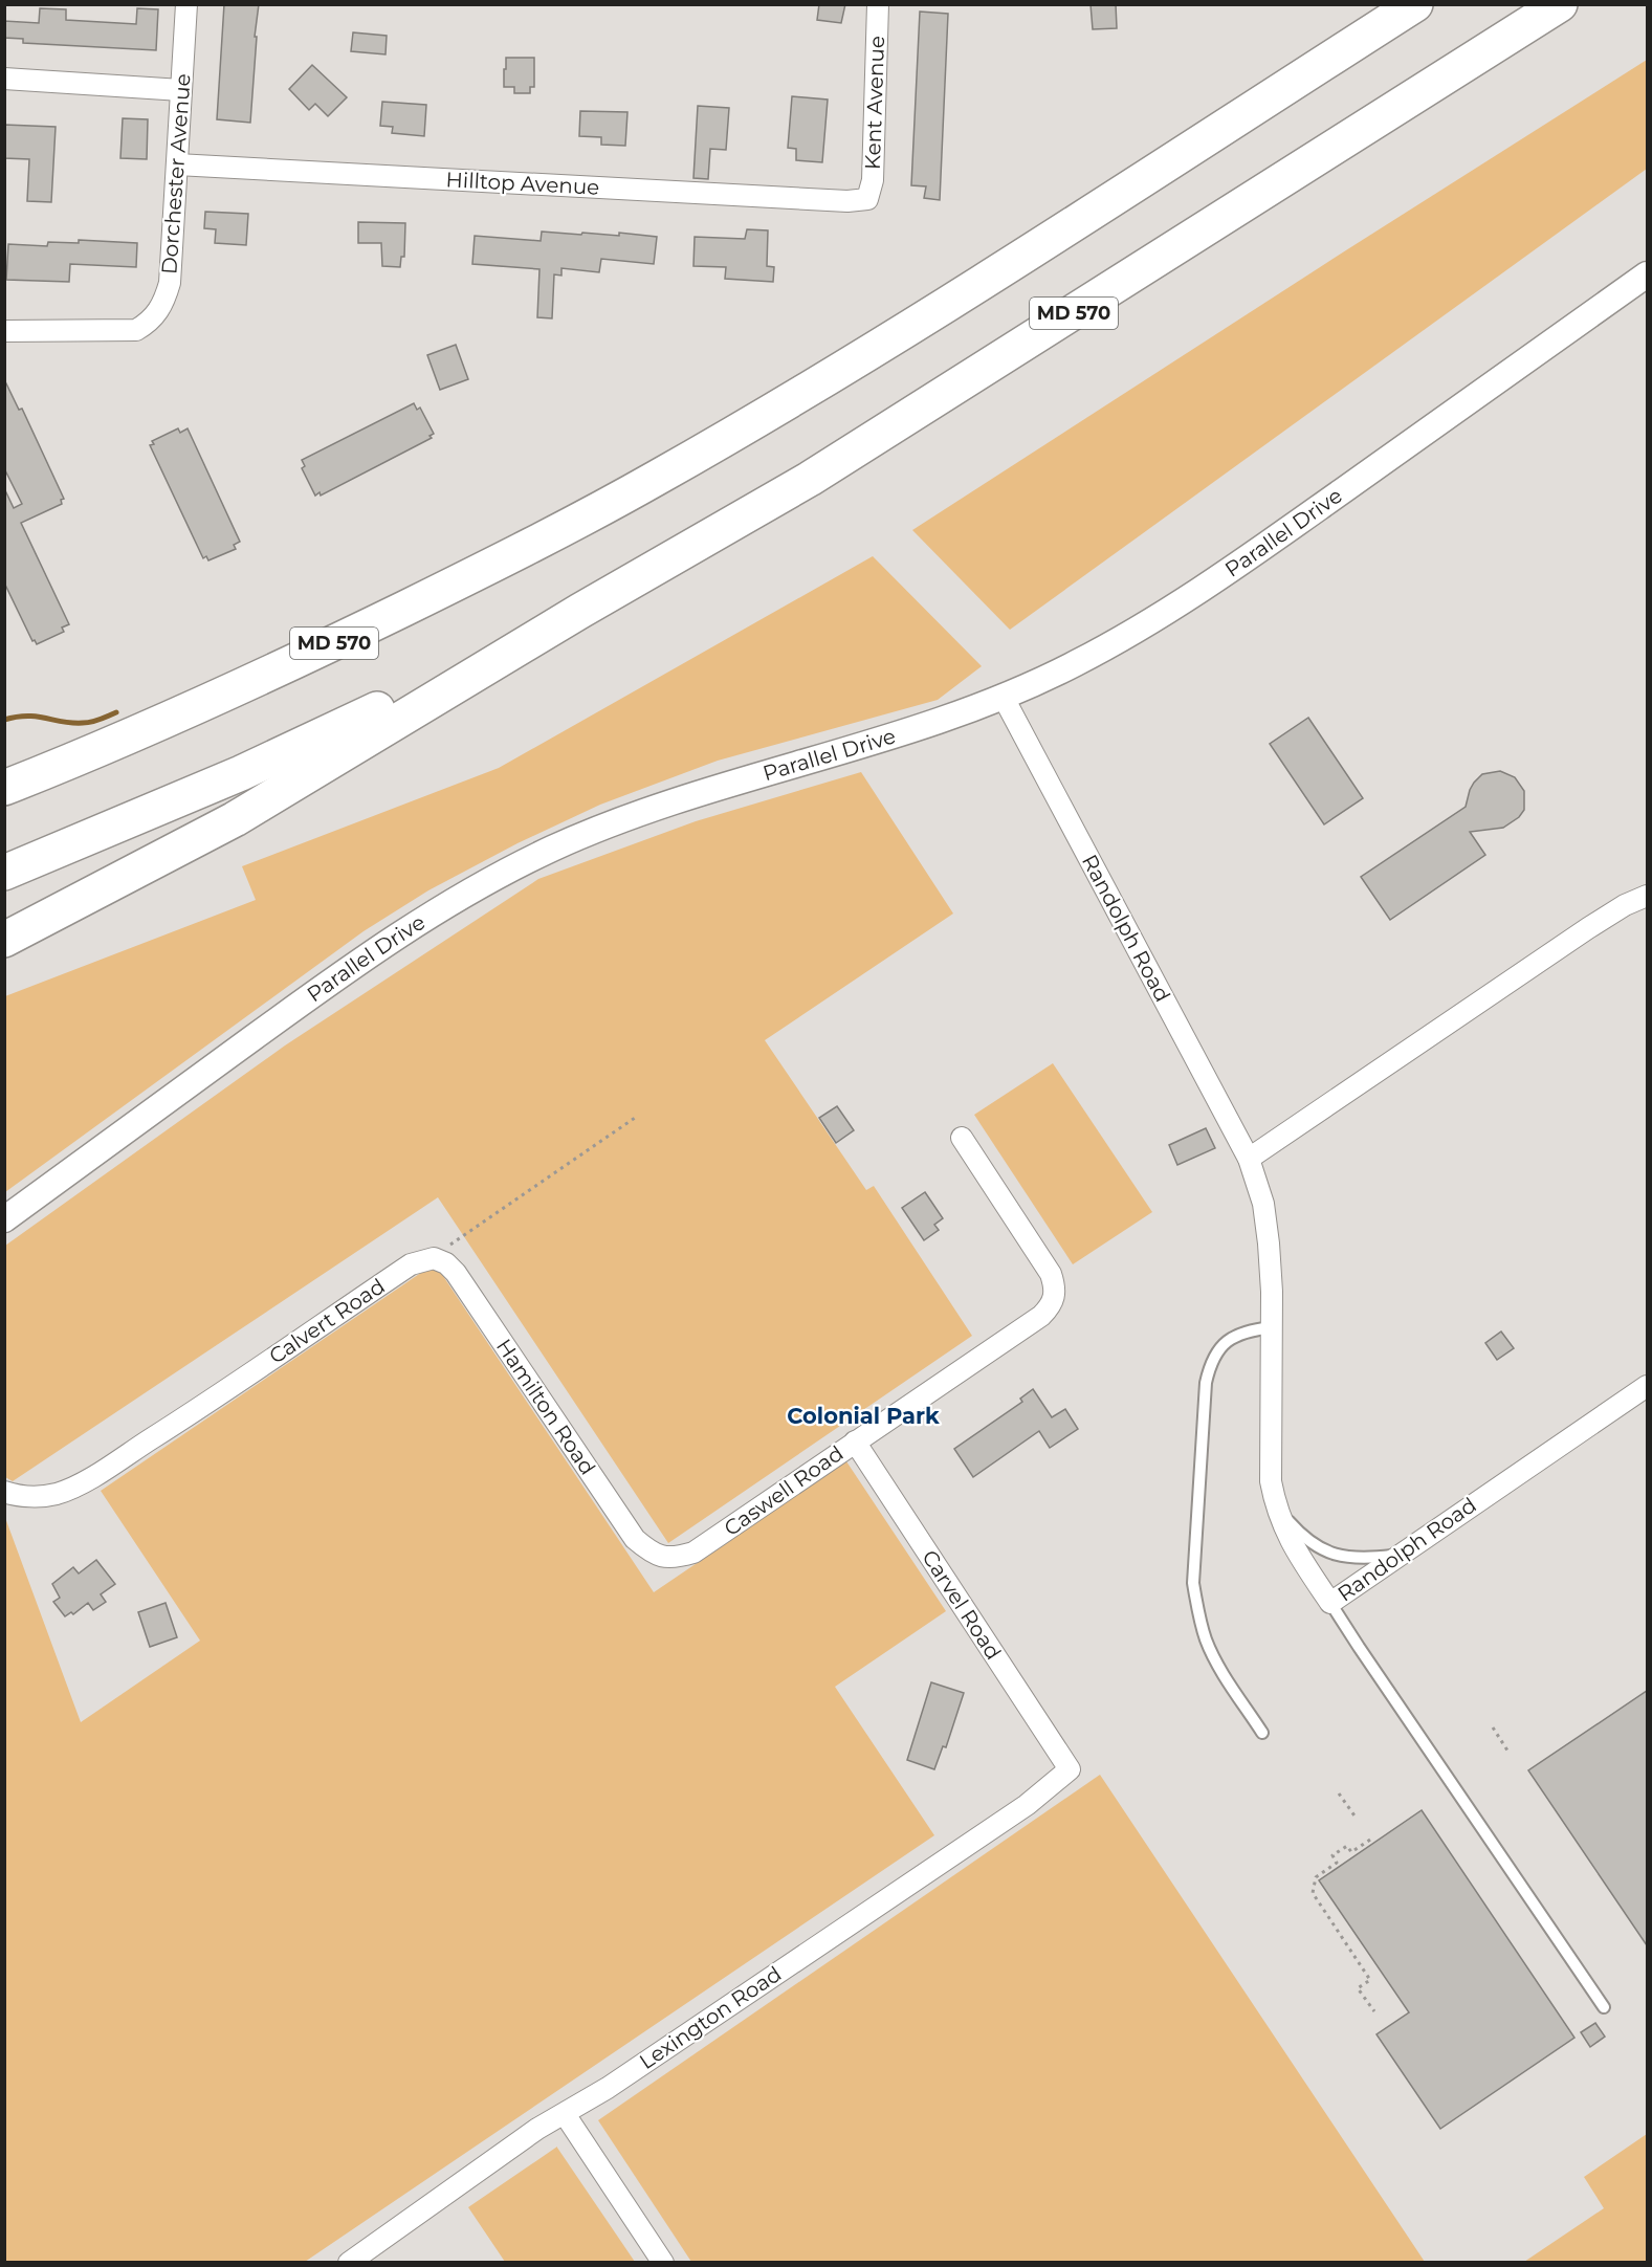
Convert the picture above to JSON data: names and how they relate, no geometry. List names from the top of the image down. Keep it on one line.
{"streets":{"highway":["MD 570"],"street":["Kent Avenue","Dorchester Avenue","Hilltop Avenue","Parallel Drive","Randolph Road","Calvert Road","Hamilton Road","Caswell Road","Carvel Road","Lexington Road"]},"crossings":[["Kent Avenue","Hilltop Avenue"],["Dorchester Avenue","Hilltop Avenue"],["Parallel Drive","Randolph Road"],["Calvert Road","Hamilton Road"],["Hamilton Road","Caswell Road"],["Caswell Road","Carvel Road"],["Carvel Road","Lexington Road"]],"districts":["Colonial Park"]}
